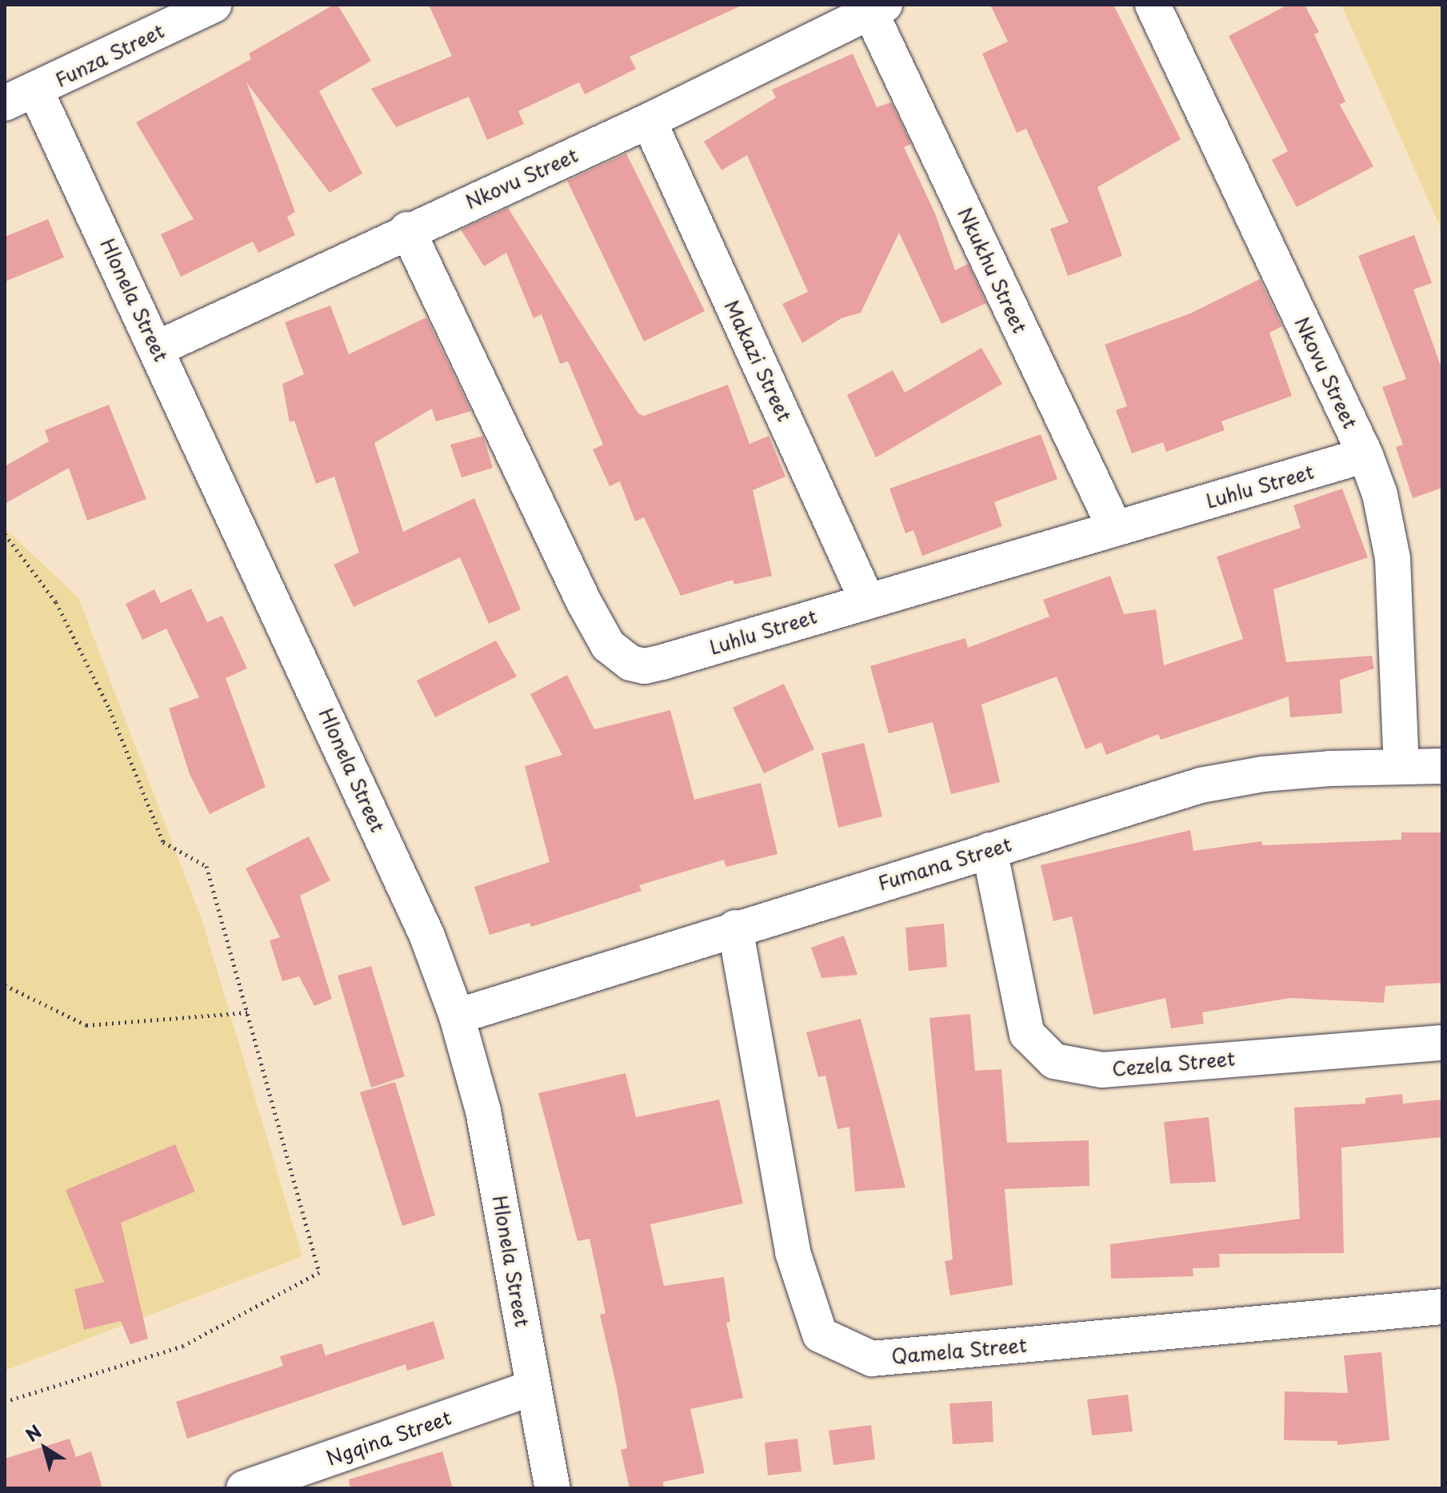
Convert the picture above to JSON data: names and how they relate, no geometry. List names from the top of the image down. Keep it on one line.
{"streets":{"street":["Funza Street","Nkovu Street","Nkukhu Street","Hlonela Street","Makazi Street","Luhlu Street","Fumana Street","Cezela Street","Qamela Street","Ngqina Street"]},"crossings":[["Funza Street","Hlonela Street"],["Nkovu Street","Nkukhu Street"],["Nkovu Street","Hlonela Street"],["Nkovu Street","Makazi Street"],["Nkovu Street","Luhlu Street"],["Nkovu Street","Fumana Street"],["Nkukhu Street","Luhlu Street"],["Hlonela Street","Fumana Street"],["Hlonela Street","Ngqina Street"],["Makazi Street","Luhlu Street"],["Fumana Street","Cezela Street"],["Fumana Street","Qamela Street"]],"north":"top left"}
